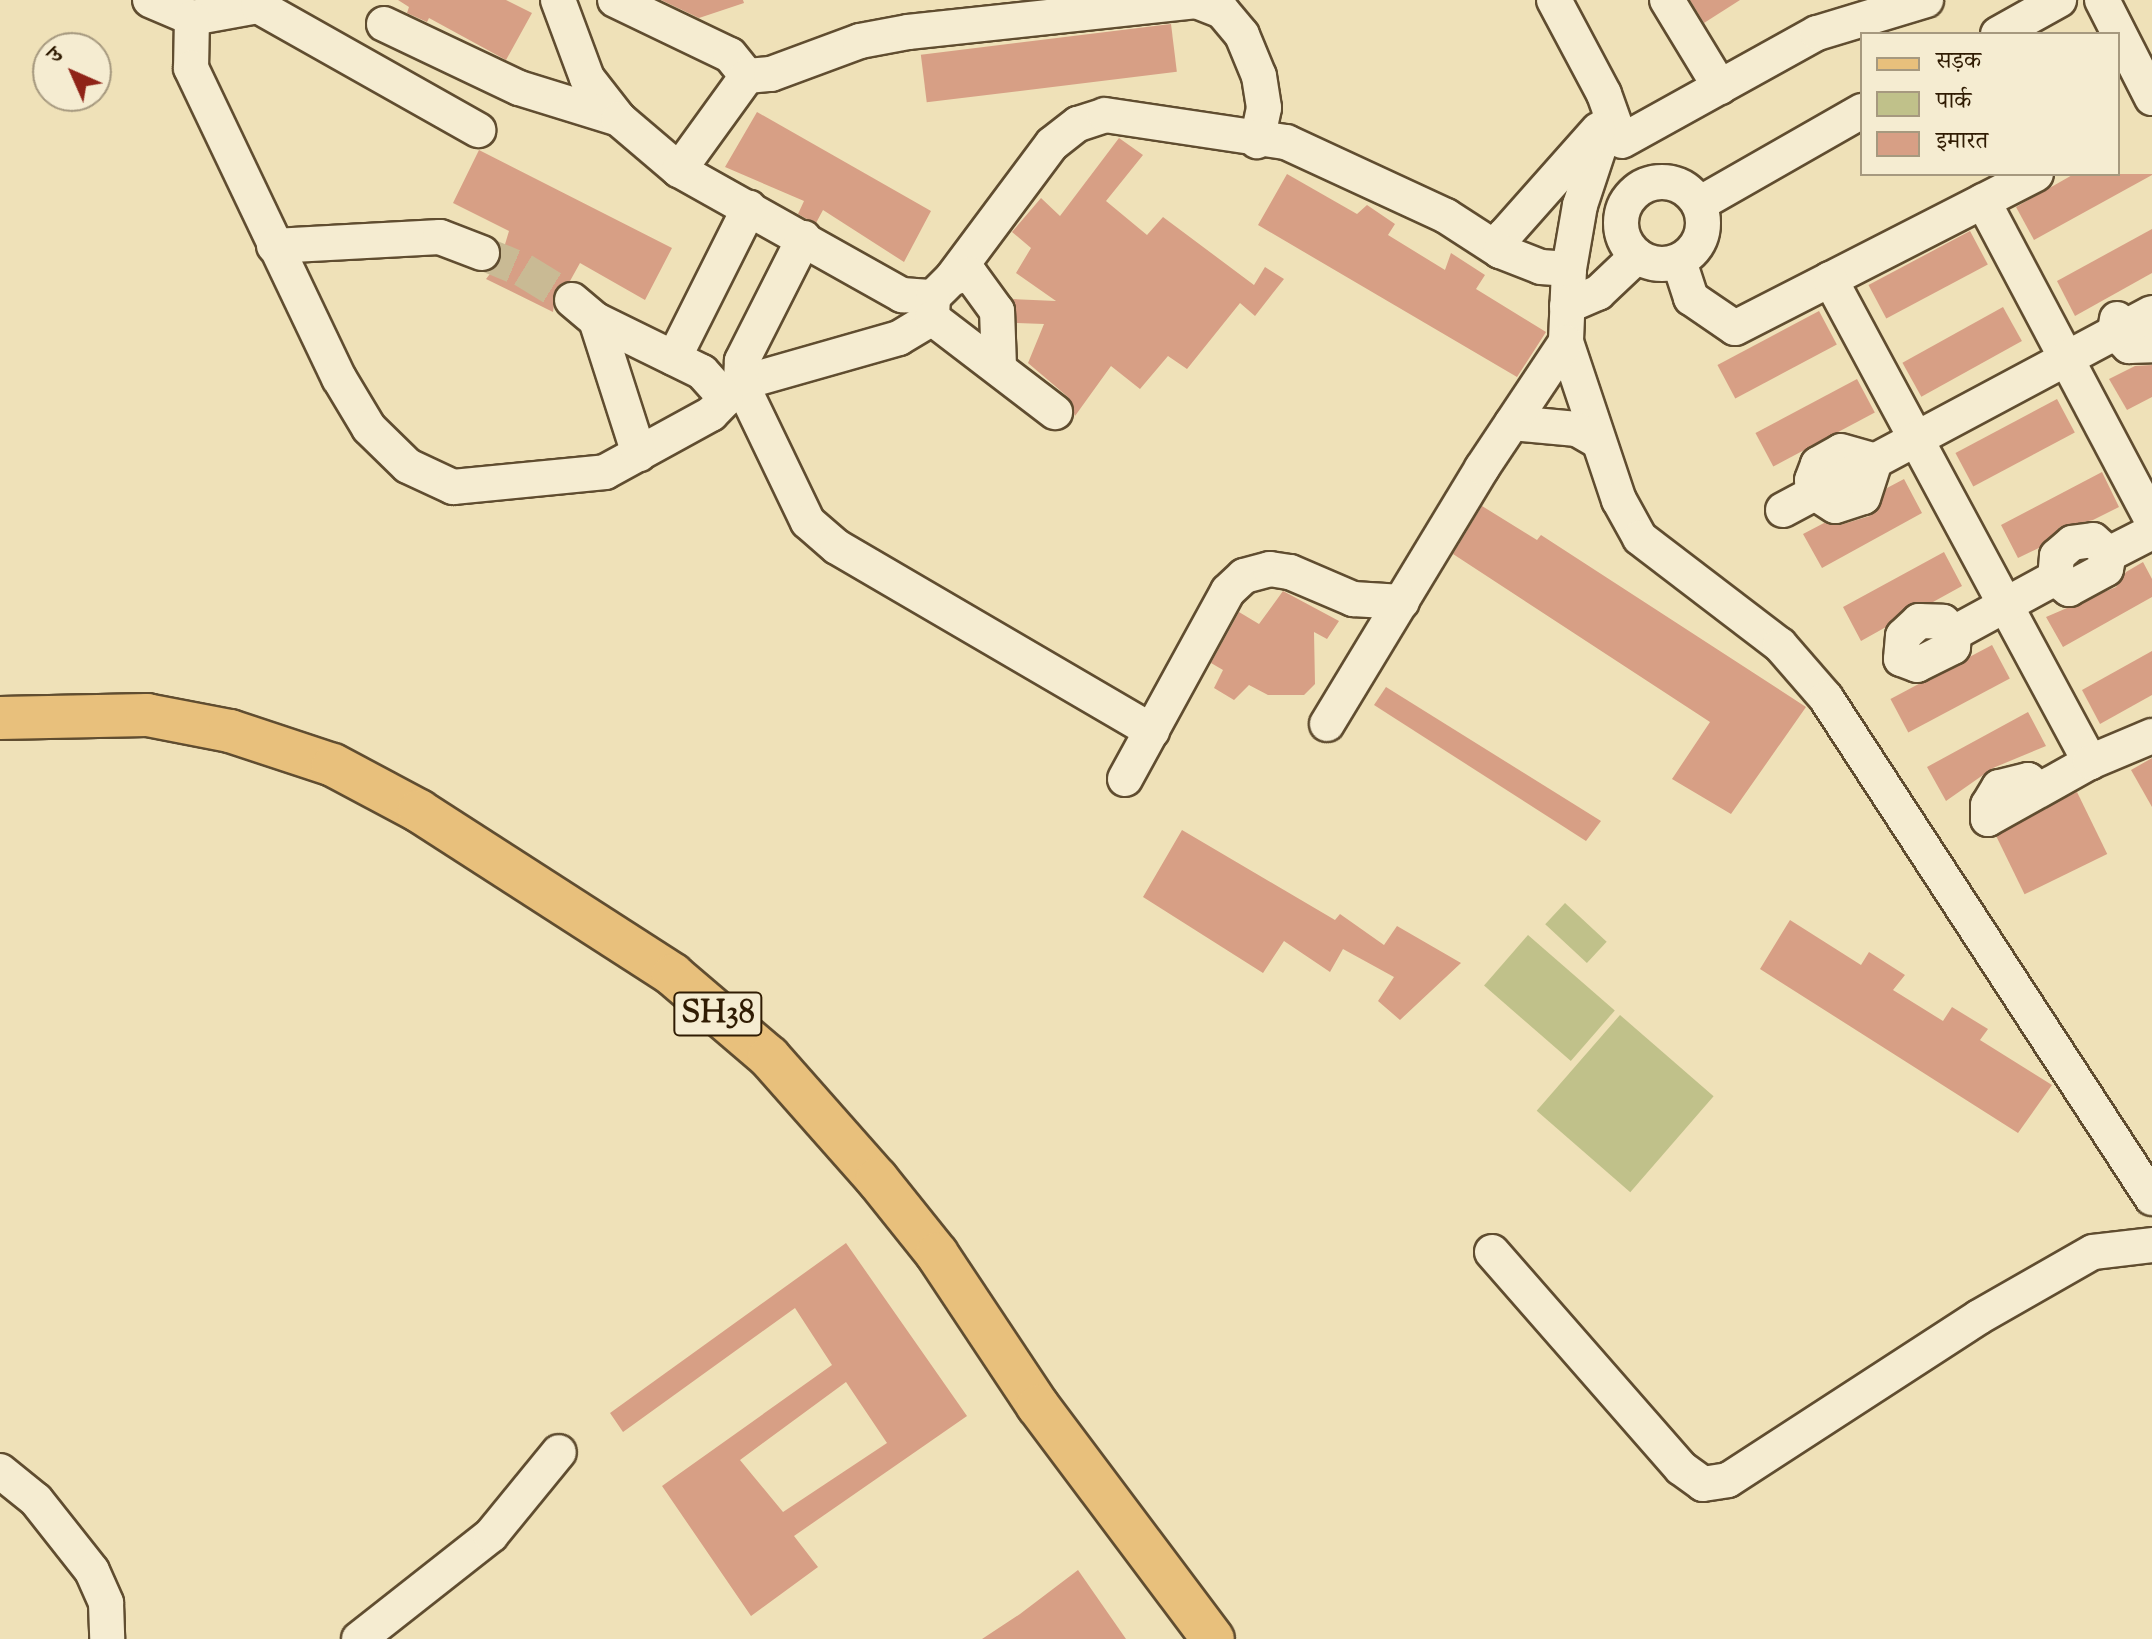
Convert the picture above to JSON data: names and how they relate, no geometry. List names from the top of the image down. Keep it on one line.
{"streets":{"main road":["SH38"]},"legend":["सड़क","पार्क","इमारत"],"north":"top left"}
